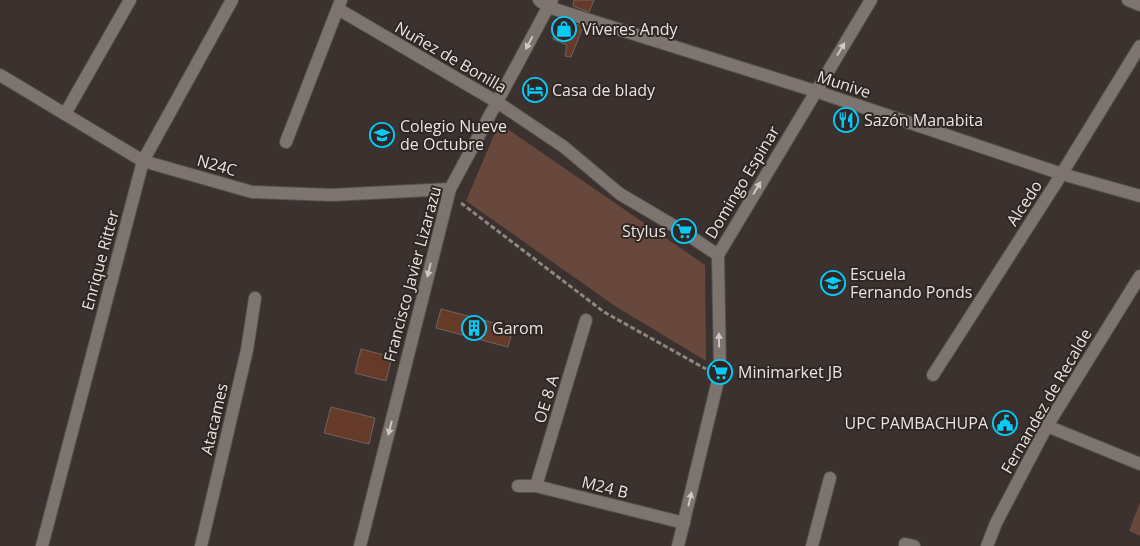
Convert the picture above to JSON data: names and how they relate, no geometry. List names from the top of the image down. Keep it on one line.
{"streets":{"street":["Nuñez de Bonilla","Munive","N24C","Domingo Espinar","Alcedo","Enrique Ritter","Francisco Javier Lizarazu","OE 8 A","Fernandez de Recalde","Atacames","M24 B"]},"crossings":[["Nuñez de Bonilla","Domingo Espinar"],["Nuñez de Bonilla","Francisco Javier Lizarazu"],["Munive","Domingo Espinar"],["Munive","Alcedo"],["Munive","Francisco Javier Lizarazu"],["N24C","Enrique Ritter"],["N24C","Francisco Javier Lizarazu"],["Domingo Espinar","M24 B"],["OE 8 A","M24 B"]],"one_way":["Domingo Espinar","Francisco Javier Lizarazu"],"places":{"shop":["Víveres Andy"],"hotel":["Casa de blady"],"restaurant":["Sazón Manabita"],"school or university":["Colegio Nueve de Octubre","Escuela Fernando Ponds"],"supermarket":["Stylus","Minimarket JB"],"building":["Garom"],"public building":["UPC PAMBACHUPA"]}}
